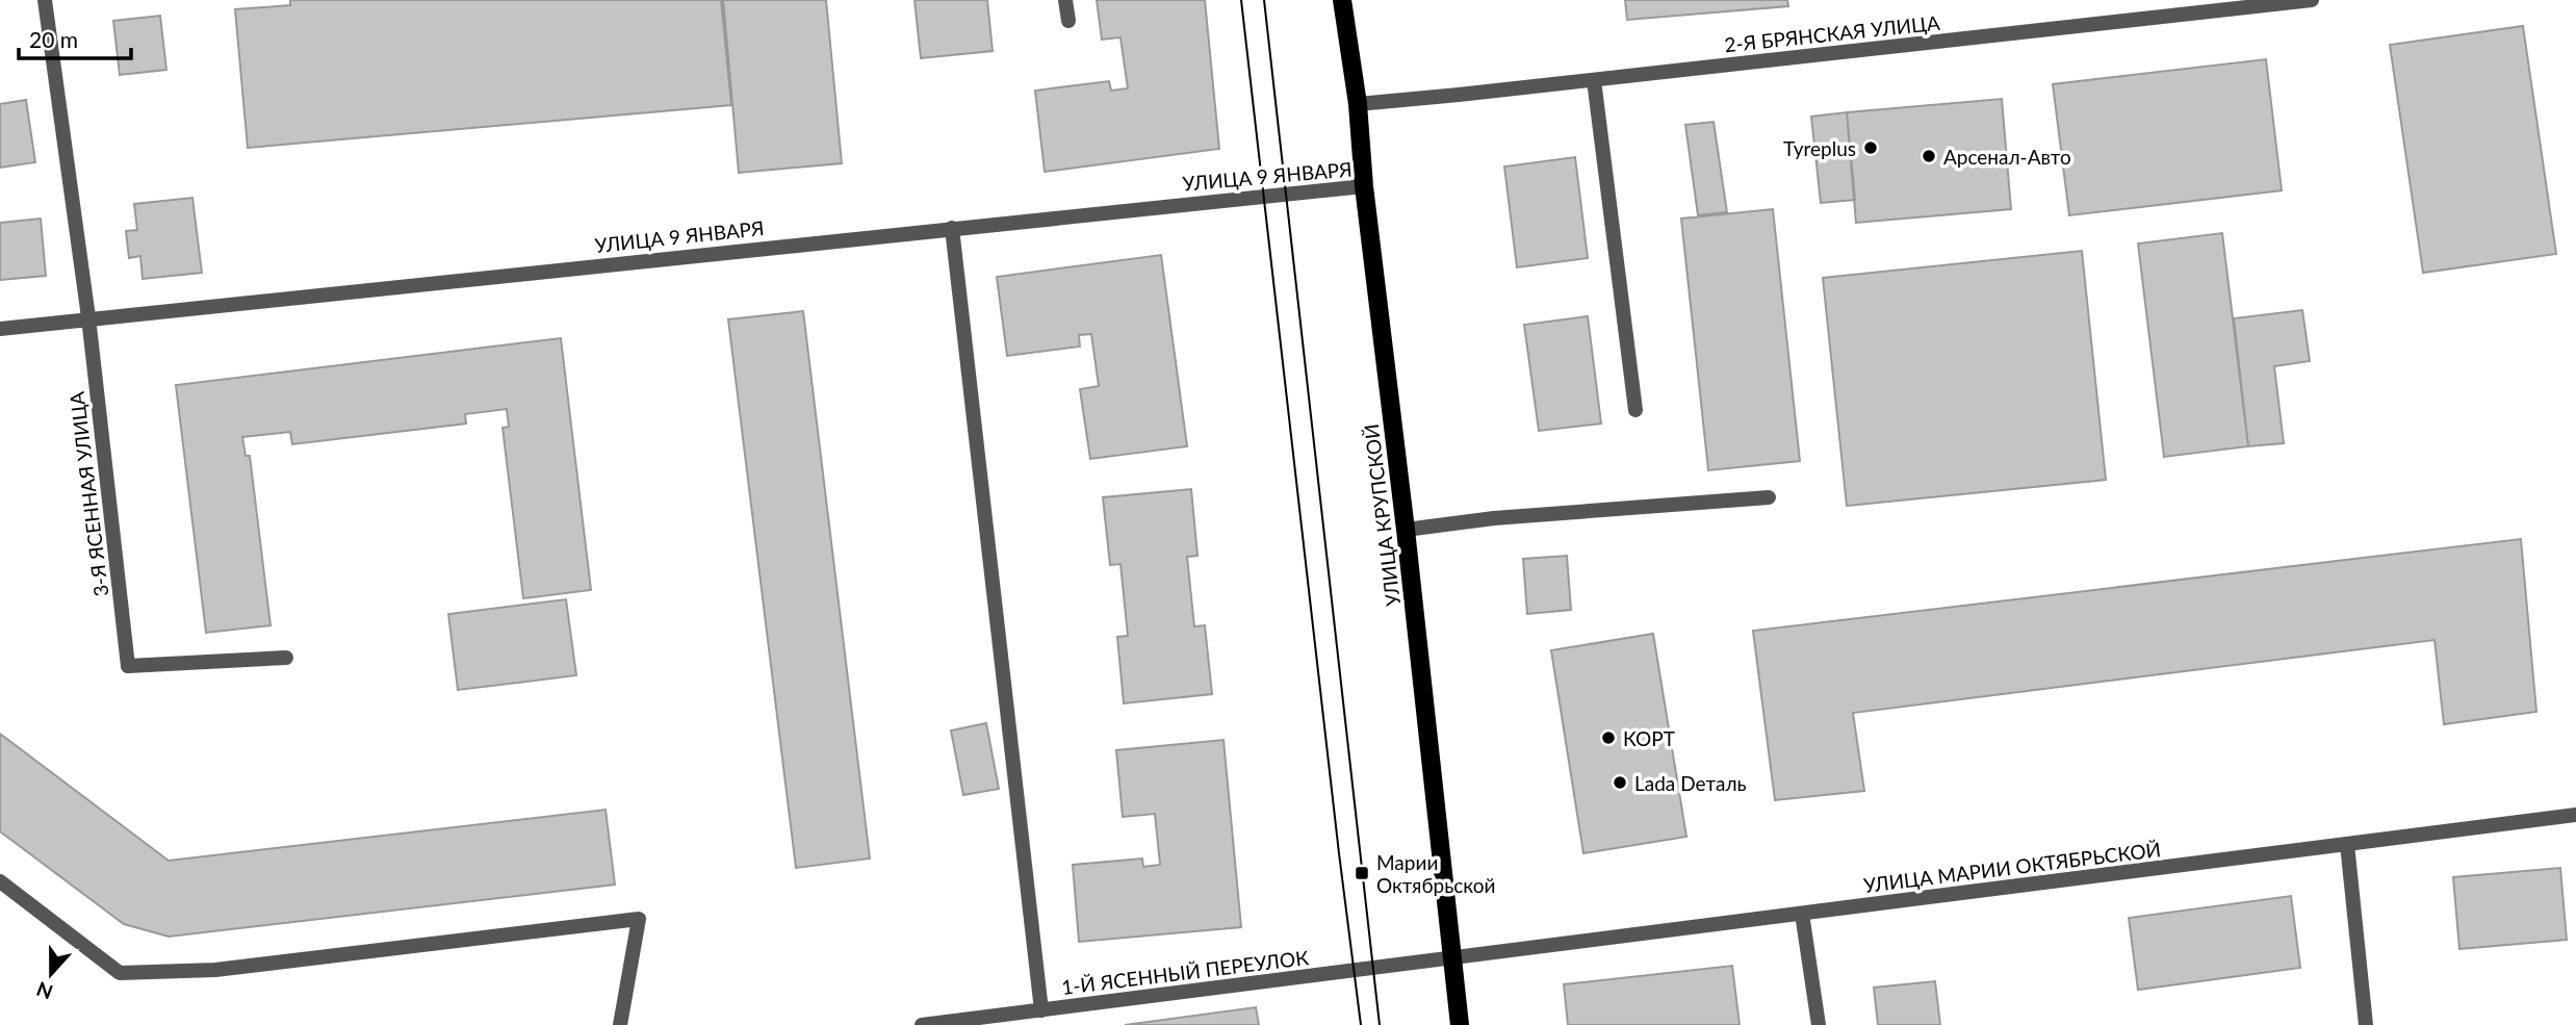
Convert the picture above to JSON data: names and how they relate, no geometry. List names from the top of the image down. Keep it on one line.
{"streets":{"main road":["УЛИЦА КРУПСКОЙ"],"street":["2-Я БРЯНСКАЯ УЛИЦА","УЛИЦА 9 ЯНВАРЯ","3-Я ЯСЕННАЯ УЛИЦА","УЛИЦА МАРИИ ОКТЯБРЬСКОЙ","1-Й ЯСЕННЫЙ ПЕРЕУЛОК"]},"crossings":[["2-Я БРЯНСКАЯ УЛИЦА","УЛИЦА КРУПСКОЙ"],["УЛИЦА 9 ЯНВАРЯ","3-Я ЯСЕННАЯ УЛИЦА"],["УЛИЦА 9 ЯНВАРЯ","УЛИЦА КРУПСКОЙ"],["УЛИЦА КРУПСКОЙ","УЛИЦА МАРИИ ОКТЯБРЬСКОЙ"],["УЛИЦА КРУПСКОЙ","1-Й ЯСЕННЫЙ ПЕРЕУЛОК"],["УЛИЦА МАРИИ ОКТЯБРЬСКОЙ","1-Й ЯСЕННЫЙ ПЕРЕУЛОК"]],"places":{"other":["Tyreplus","Арсенал-Авто","КОРТ","Lada Dеталь"],"transit":["Марии Октябрьской"]},"scale_bar":"20 m","north":"bottom"}
